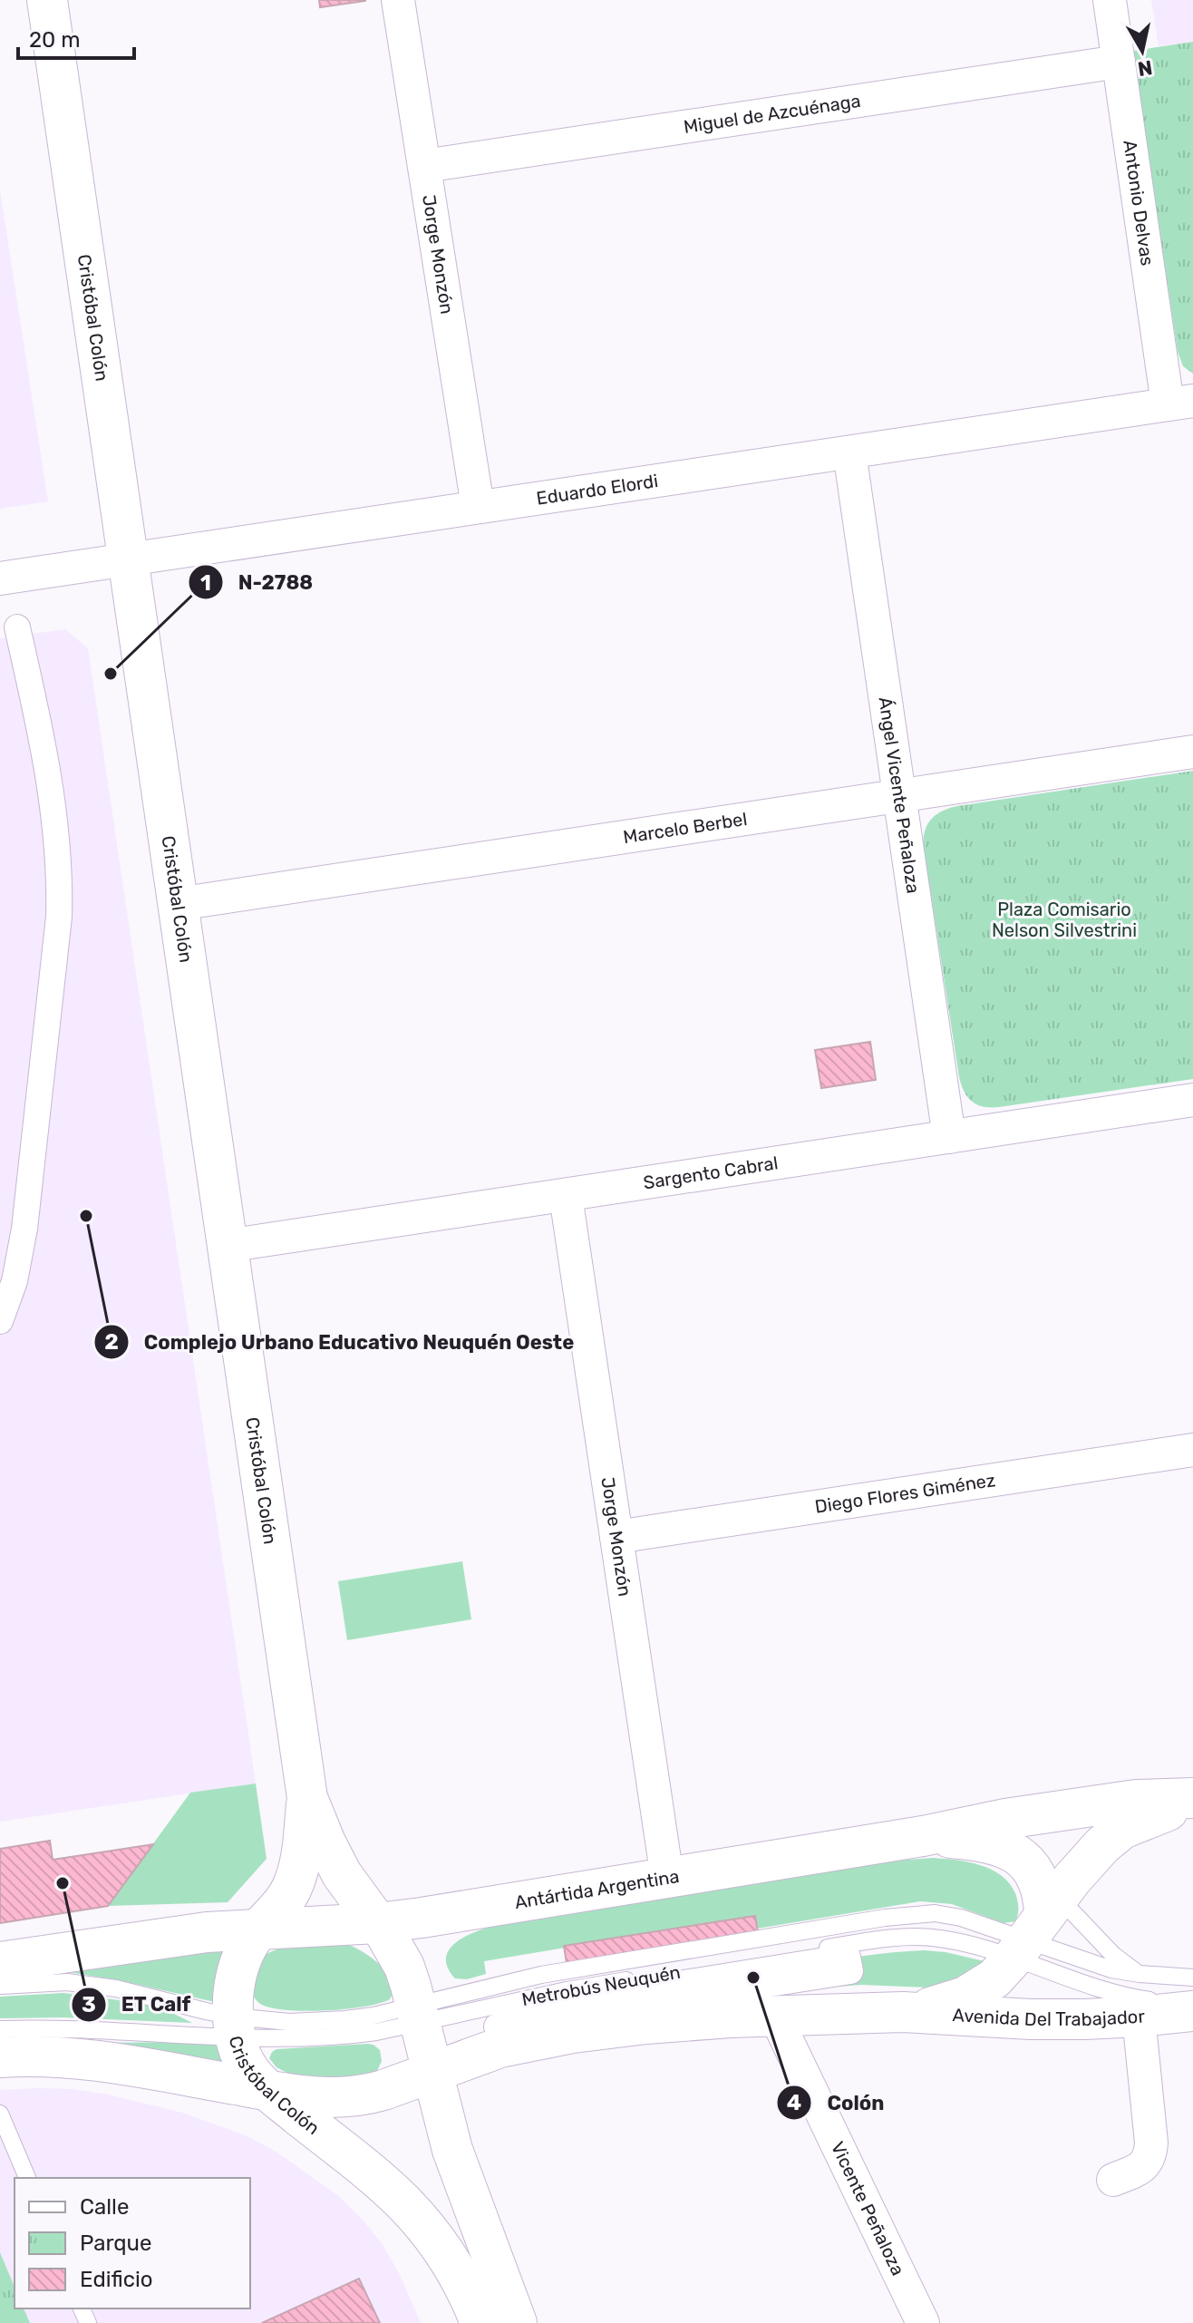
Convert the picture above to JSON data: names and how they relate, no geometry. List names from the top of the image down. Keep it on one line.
{"streets":{"main road":["Cristóbal Colón","Antártida Argentina","Avenida Del Trabajador"],"street":["Miguel de Azcuénaga","Antonio Delvas","Jorge Monzón","Eduardo Elordi","Ángel Vicente Peñaloza","Marcelo Berbel","Sargento Cabral","Diego Flores Giménez","Vicente Peñaloza"],"lane":["Metrobús Neuquén"]},"crossings":[["Miguel de Azcuénaga","Antonio Delvas"],["Miguel de Azcuénaga","Jorge Monzón"],["Antonio Delvas","Eduardo Elordi"],["Jorge Monzón","Eduardo Elordi"],["Jorge Monzón","Sargento Cabral"],["Jorge Monzón","Diego Flores Giménez"],["Jorge Monzón","Antártida Argentina"],["Cristóbal Colón","Eduardo Elordi"],["Cristóbal Colón","Marcelo Berbel"],["Cristóbal Colón","Sargento Cabral"],["Cristóbal Colón","Antártida Argentina"],["Cristóbal Colón","Metrobús Neuquén"],["Eduardo Elordi","Ángel Vicente Peñaloza"],["Ángel Vicente Peñaloza","Marcelo Berbel"],["Ángel Vicente Peñaloza","Sargento Cabral"]],"parks":["Plaza Comisario Nelson Silvestrini"],"places":["N-2788","Complejo Urbano Educativo Neuquén Oeste","ET Calf","Colón"],"legend":["Calle","Parque","Edificio"],"scale_bar":"20 m","north":"bottom"}
